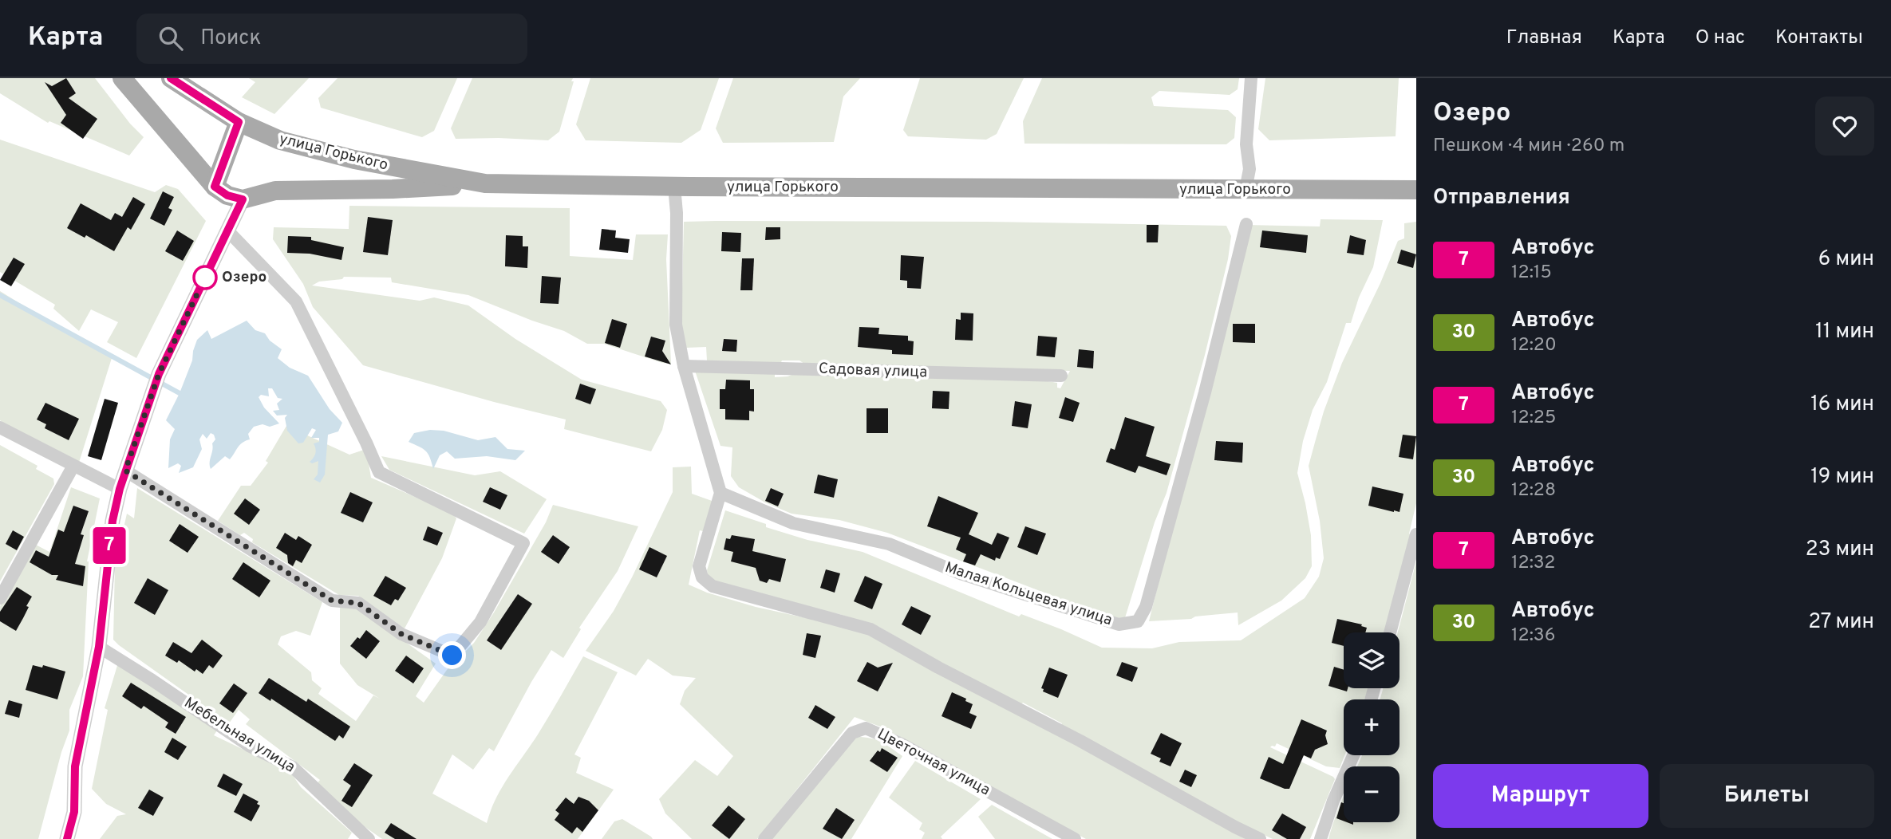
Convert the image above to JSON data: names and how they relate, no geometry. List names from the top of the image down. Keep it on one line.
{"streets":{"main road":["улица Горького"],"street":["Садовая улица","Малая Кольцевая улица","Мебельная улица","Цветочная улица"]},"places":["Озеро"],"lines":["bus line 7"],"page":{"header":"Карта","search":"Поиск","nav":["Главная","Карта","О нас","Контакты"],"on_map":"7","heading":[["Озеро","Пешком · 4 мин · 260 m"],"Отправления"],"list":[{"mark":"7","name":"Автобус","note":"12:15","value":"6 мин"},{"mark":"30","name":"Автобус","note":"12:20","value":"11 мин"},{"mark":"7","name":"Автобус","note":"12:25","value":"16 мин"},{"mark":"30","name":"Автобус","note":"12:28","value":"19 мин"},{"mark":"7","name":"Автобус","note":"12:32","value":"23 мин"},{"mark":"30","name":"Автобус","note":"12:36","value":"27 мин"}],"map_buttons":["+","−"],"buttons":["Маршрут","Билеты"]}}
